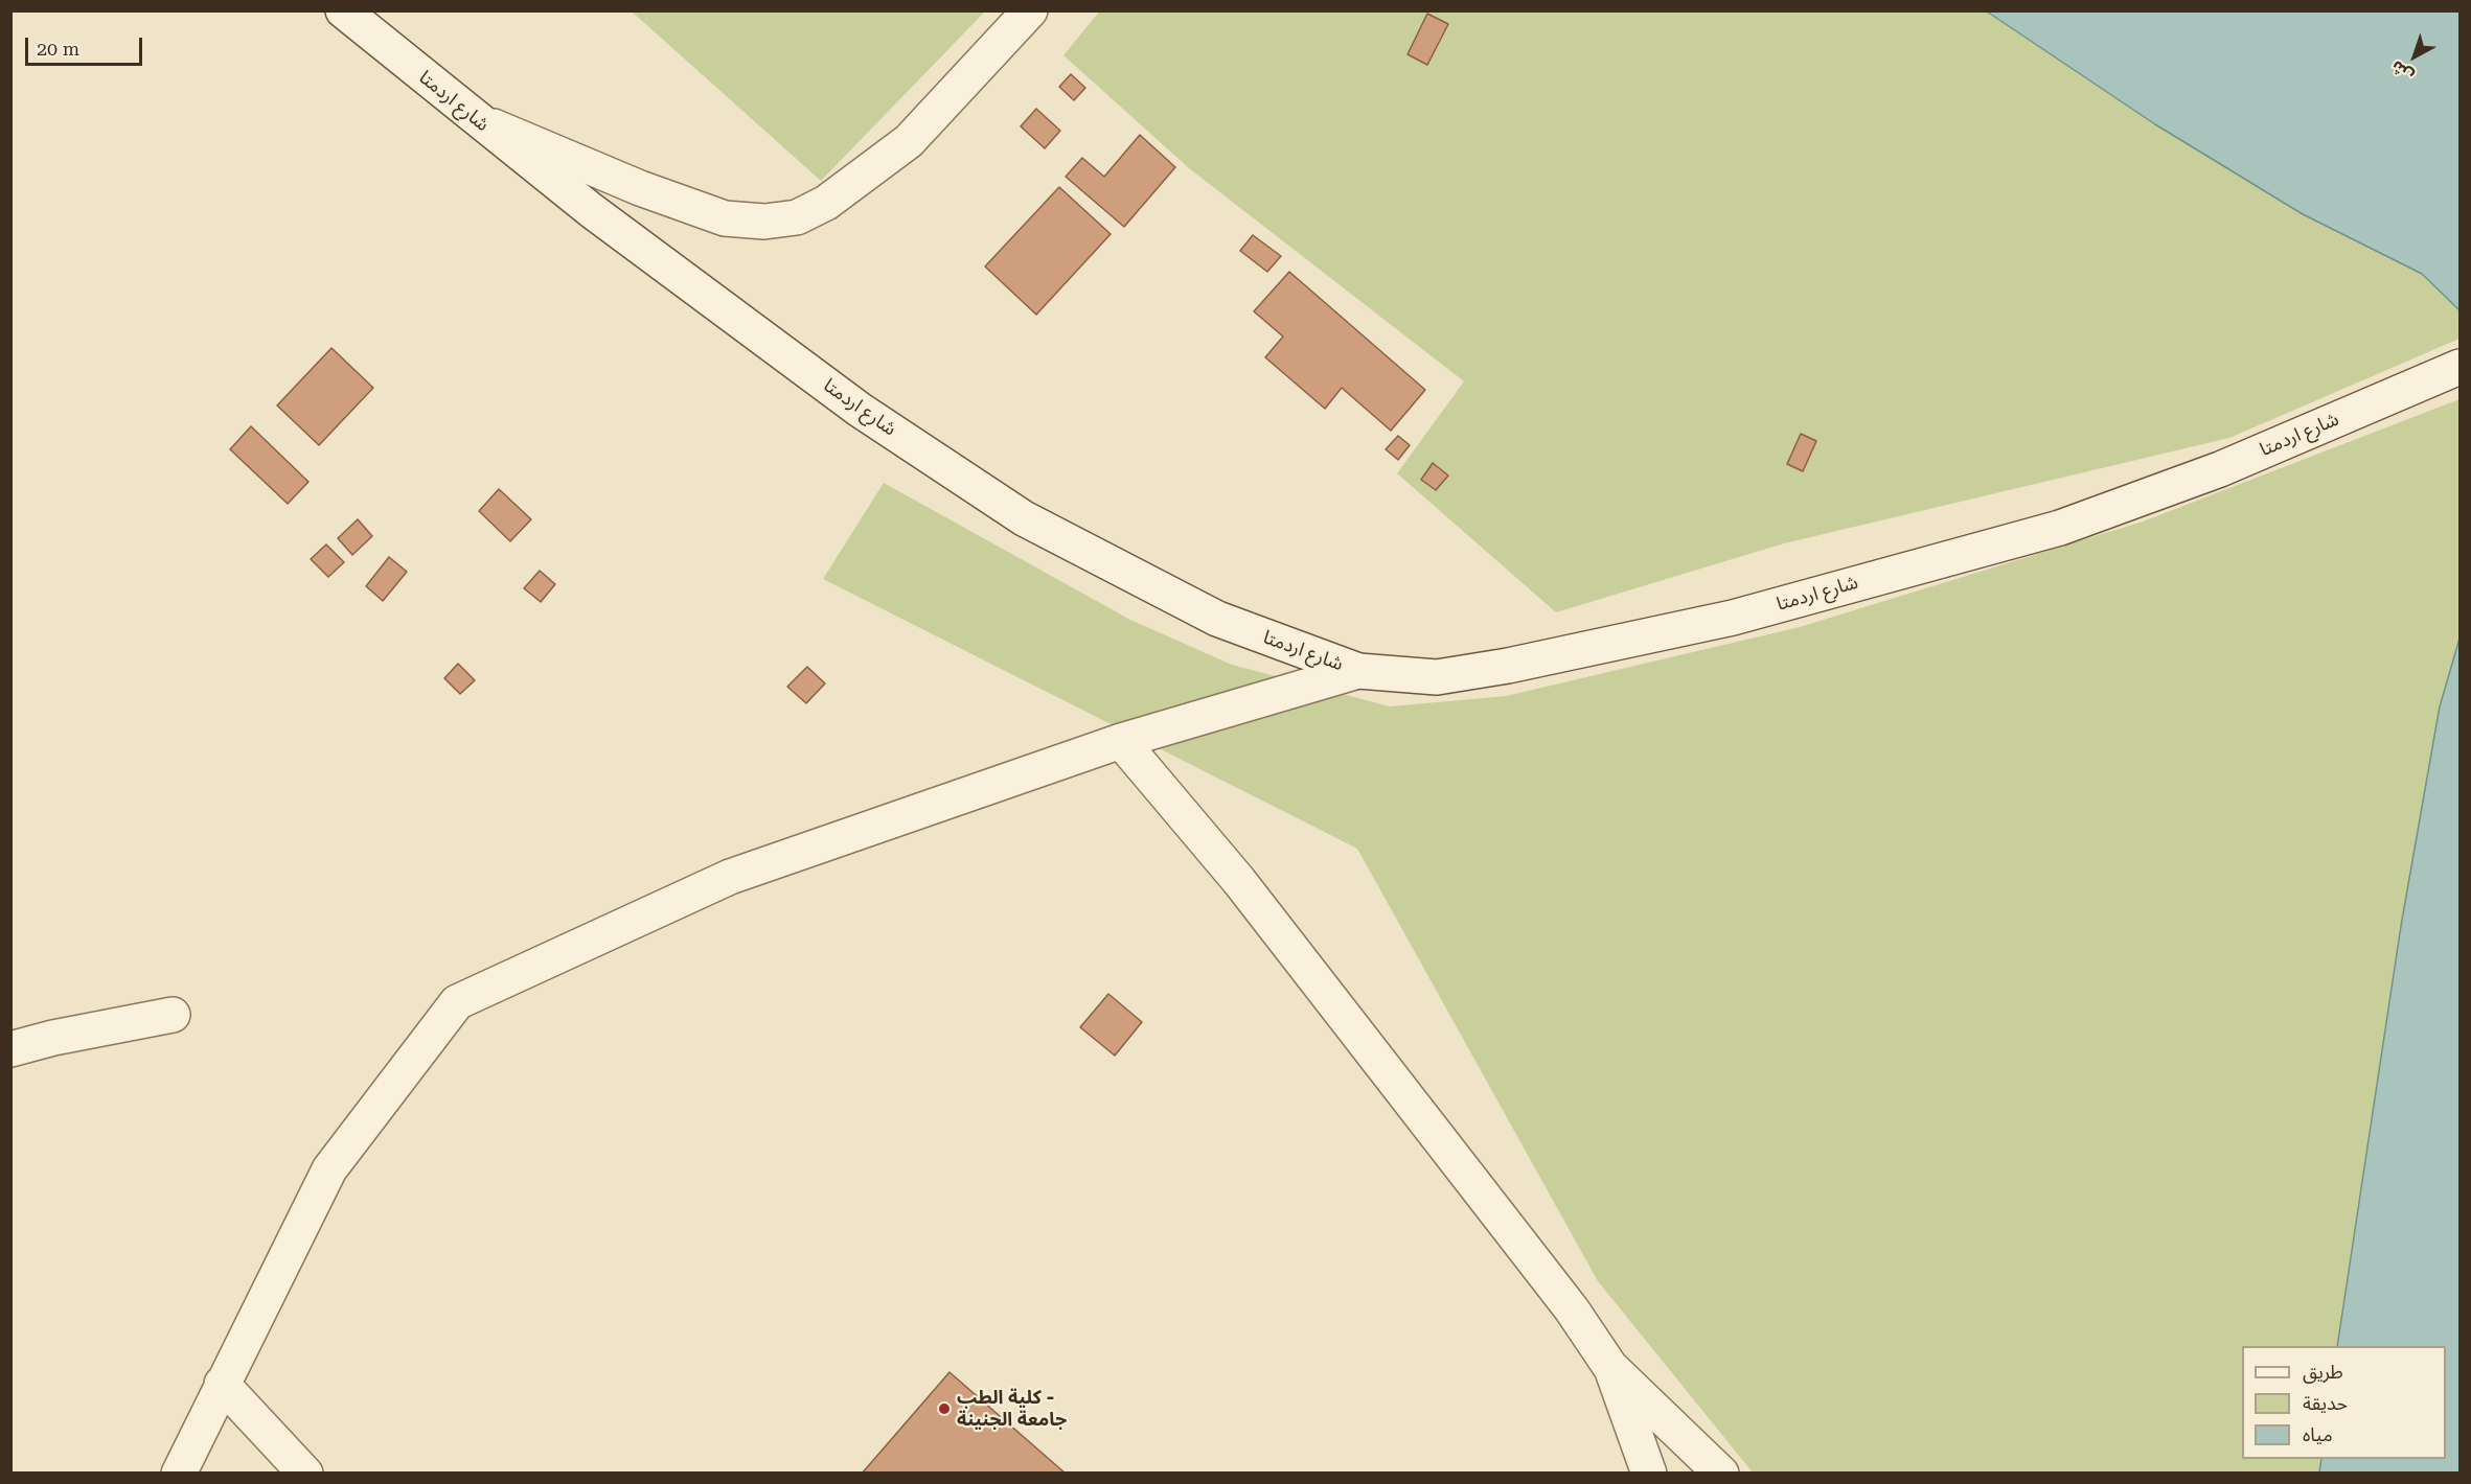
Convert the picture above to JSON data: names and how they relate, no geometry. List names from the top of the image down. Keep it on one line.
{"streets":{"street":["شارع اردمتا"]},"places":["كلية الطب - جامعة الجنينة"],"legend":["طريق","حديقة","مياه"],"scale_bar":"20 m","north":"bottom left"}
